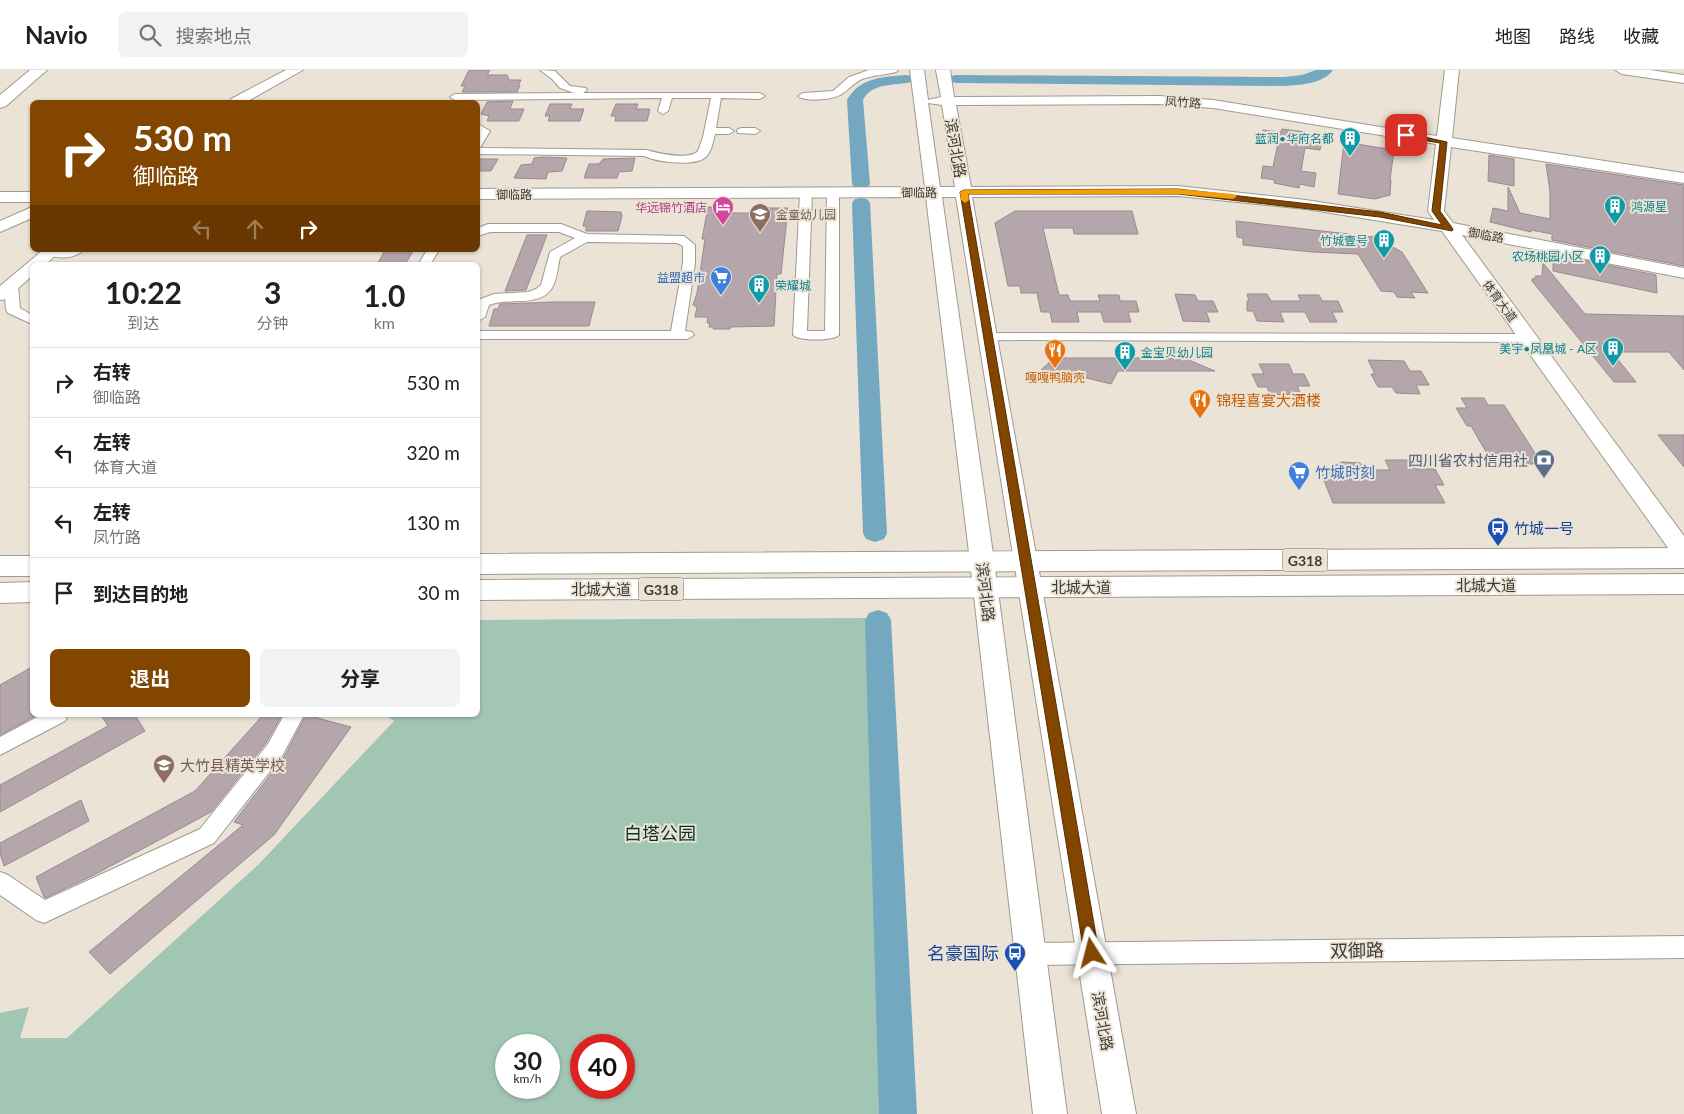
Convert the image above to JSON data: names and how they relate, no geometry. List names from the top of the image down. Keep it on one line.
{"streets":{"highway":["G318","北城大道"],"street":["凤竹路","滨河北路","御临路","体育大道","双御路"]},"crossings":[["凤竹路","滨河北路"],["凤竹路","体育大道"],["滨河北路","御临路"],["滨河北路","北城大道"],["滨河北路","双御路"],["御临路","体育大道"]],"parks":["白塔公园"],"places":{"building":["蓝润•华府名都","鸿源星","竹城壹号","农场桃园小区","荣耀城","美宇•凤凰城 - A区","金宝贝幼儿园"],"hotel":["华远锦竹酒店"],"school or university":["金童幼儿园","大竹县精英学校"],"supermarket":["益盟超市","竹城时刻"],"restaurant":["嘎嘎鸭脑壳","锦程喜宴大酒楼"],"bank":["四川省农村信用社"],"bus stop":["竹城一号","名豪国际"]},"page":{"header":"Navio","search":"搜索地点","nav":["地图","路线","收藏"],"turn":["530 m","御临路"],"eta":["10:22","到达","3","分钟","1.0","km"],"list":[{"name":"右转","note":"御临路","value":"530 m"},{"name":"左转","note":"体育大道","value":"320 m"},{"name":"左转","note":"凤竹路","value":"130 m"},{"name":"到达目的地","value":"30 m"}],"buttons":["退出","分享"],"speed":"30 km/h","limit":"40"}}
